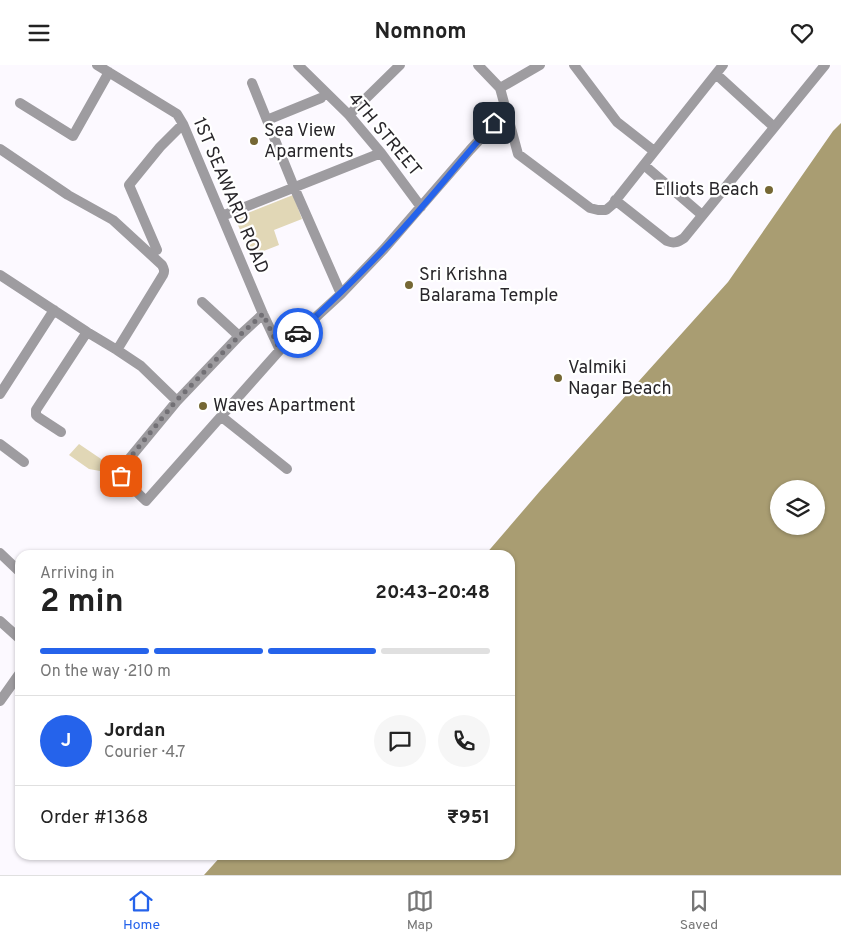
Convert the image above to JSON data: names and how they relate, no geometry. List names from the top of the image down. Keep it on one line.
{"streets":{"street":["4TH STREET","1ST SEAWARD ROAD"]},"places":["Sea View Aparments","Elliots Beach","Sri Krishna Balarama Temple","Valmiki Nagar Beach","Waves Apartment"],"page":{"header":"Nomnom","heading":["2 min","Arriving in","20:43–20:48"],"panel":["Jordan","Courier · 4.7","Order #1368","₹951"],"bar":"On the way · 210 m","round":"J","tabs":["Home","Map","Saved"]}}
